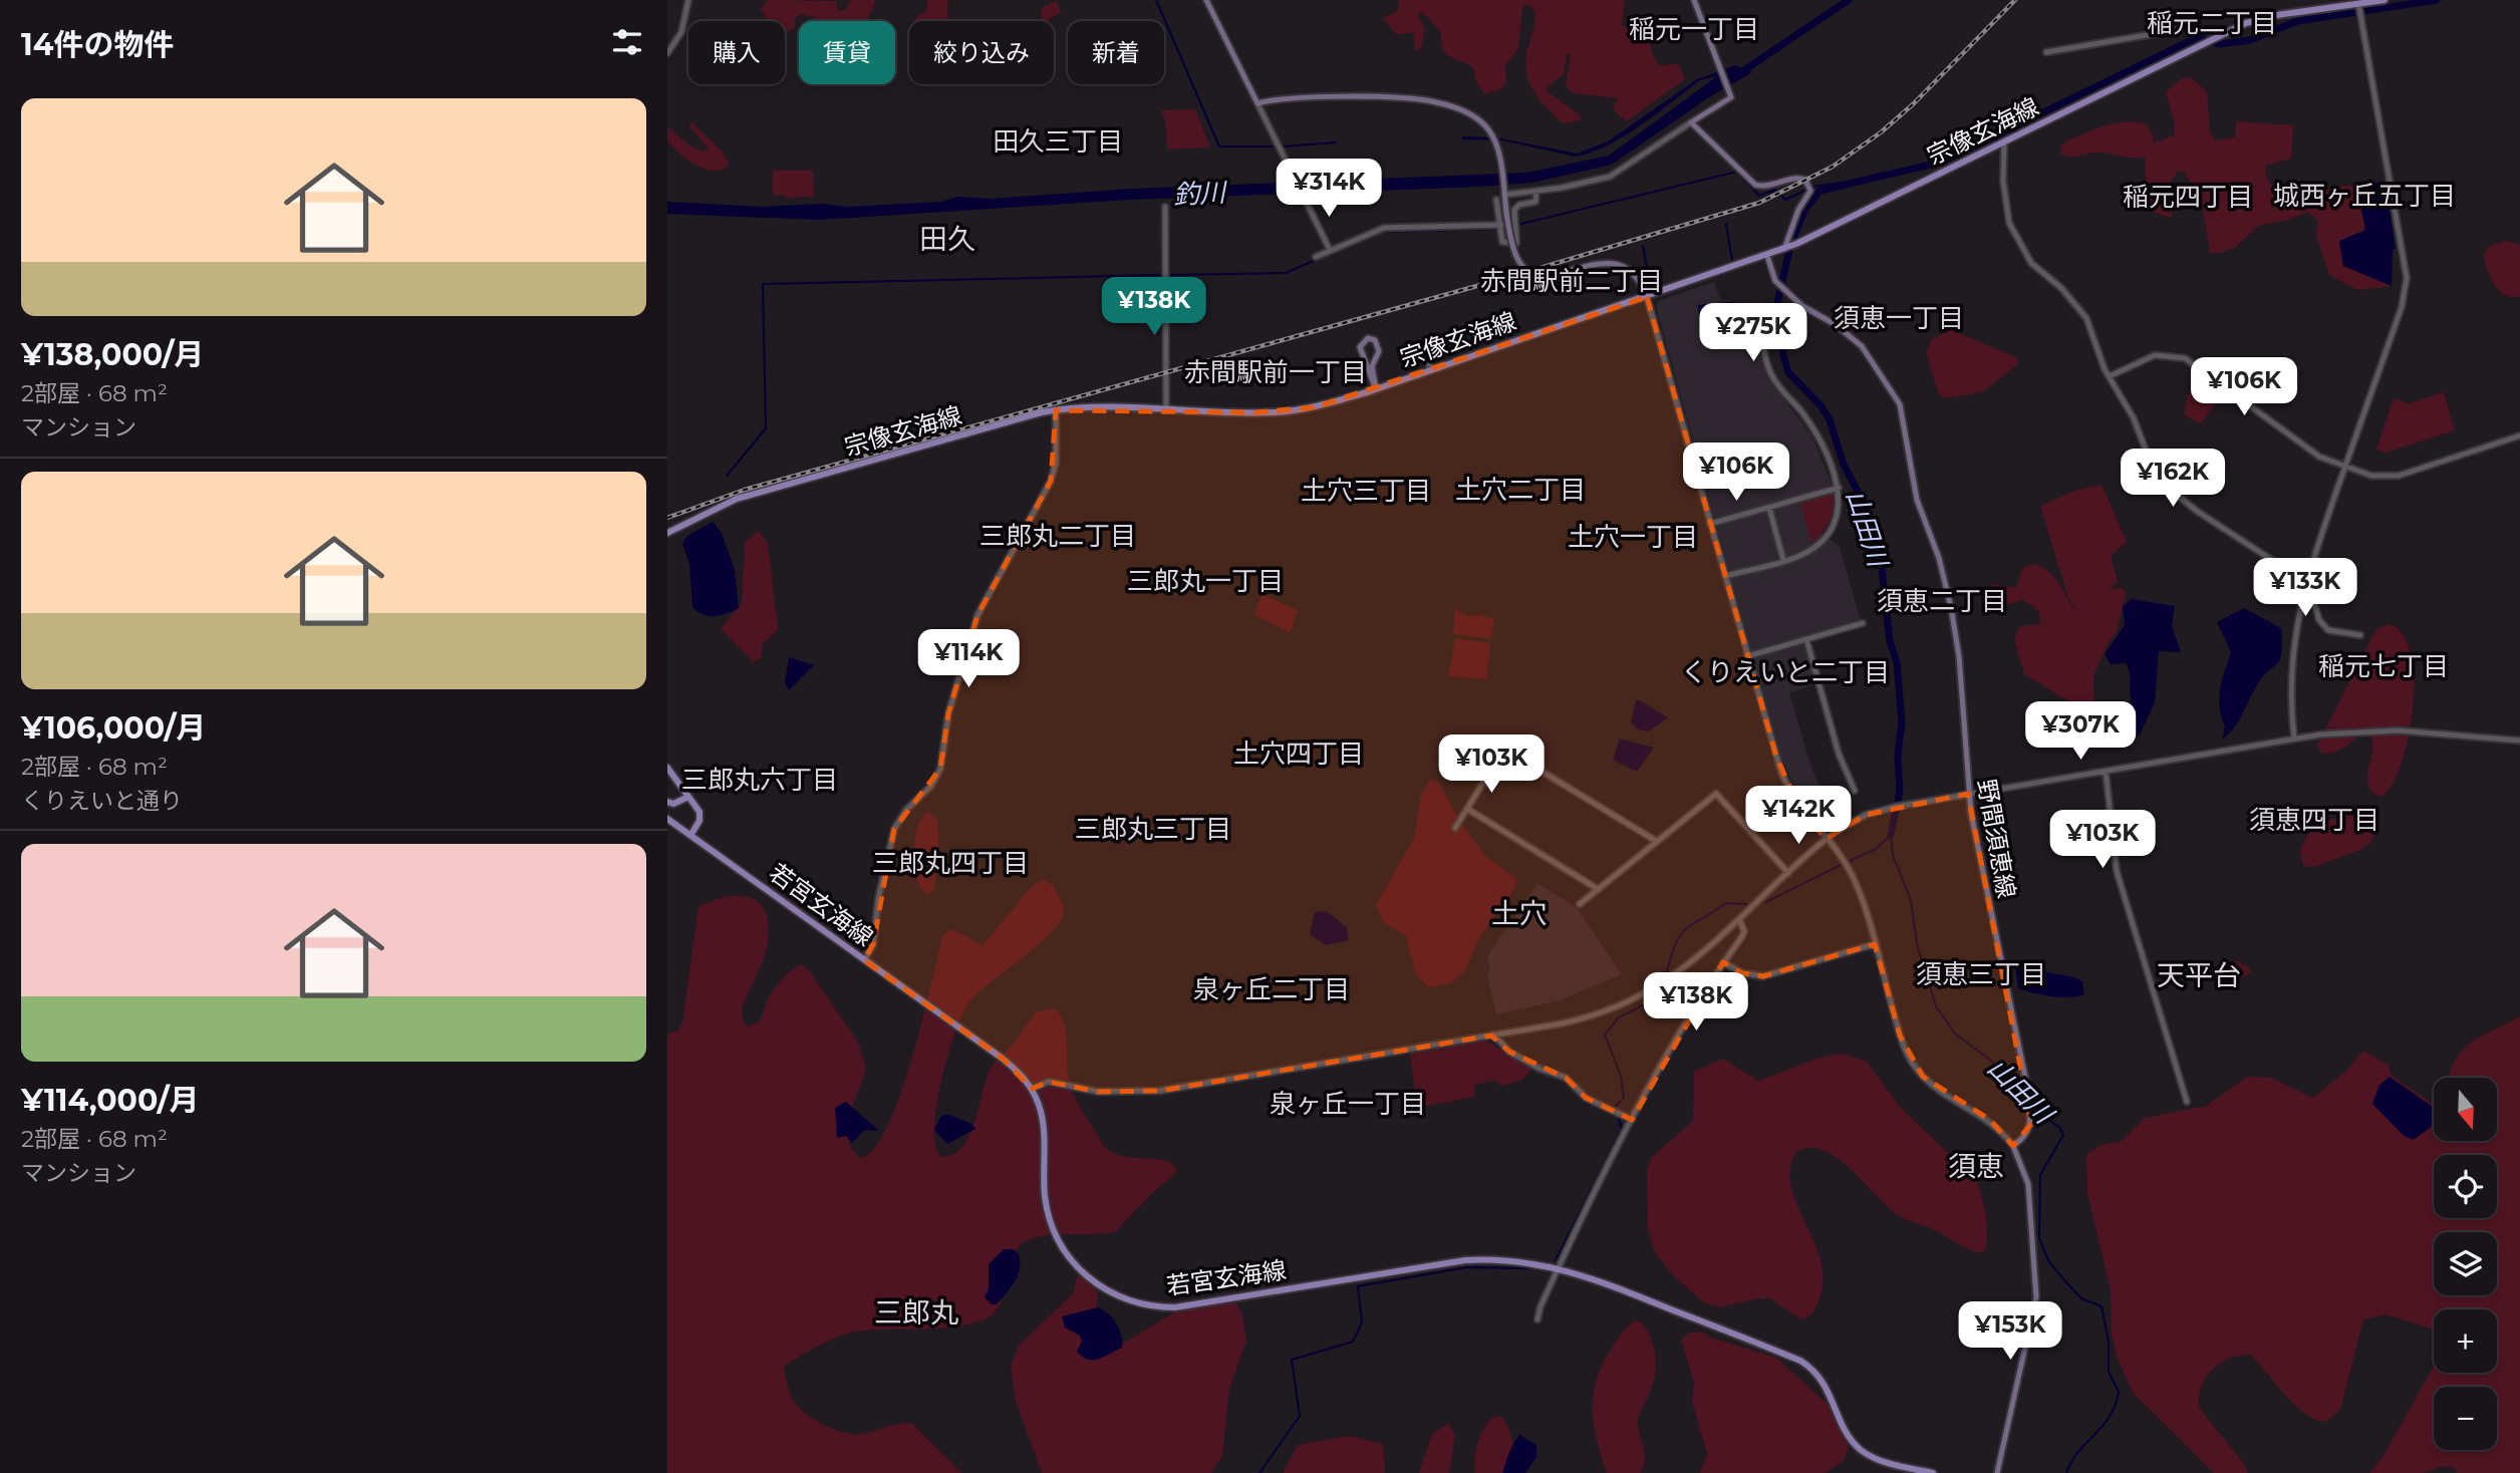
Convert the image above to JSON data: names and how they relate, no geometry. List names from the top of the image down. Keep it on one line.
{"streets":{"main road":["宗像玄海線","野間須恵線","若宮玄海線"]},"crossings":[["宗像玄海線","野間須恵線"]],"districts":["稲元二丁目","稲元一丁目","田久三丁目","城西ヶ丘五丁目","稲元四丁目","田久","赤間駅前二丁目","須恵一丁目","赤間駅前一丁目","土穴二丁目","土穴三丁目","三郎丸二丁目","土穴一丁目","三郎丸一丁目","須恵二丁目","稲元七丁目","くりえいと二丁目","土穴四丁目","三郎丸六丁目","須恵四丁目","三郎丸三丁目","三郎丸四丁目","土穴","須恵三丁目","天平台","泉ヶ丘二丁目","泉ヶ丘一丁目","須恵","三郎丸"],"water":["釣川","山田川"],"north":"bottom","page":{"heading":"14件の物件","chip":["購入","賃貸","絞り込み","新着"],"list":[{"name":"¥138,000/月","note":"2部屋 · 68 m² · マンション"},{"name":"¥106,000/月","note":"2部屋 · 68 m² · くりえいと通り"},{"name":"¥114,000/月","note":"2部屋 · 68 m² · マンション"}],"price":["¥314K","¥138K","¥275K","¥106K","¥106K","¥162K","¥133K","¥114K","¥307K","¥103K","¥142K","¥103K","¥138K","¥153K"],"map_buttons":["+","−"]}}
